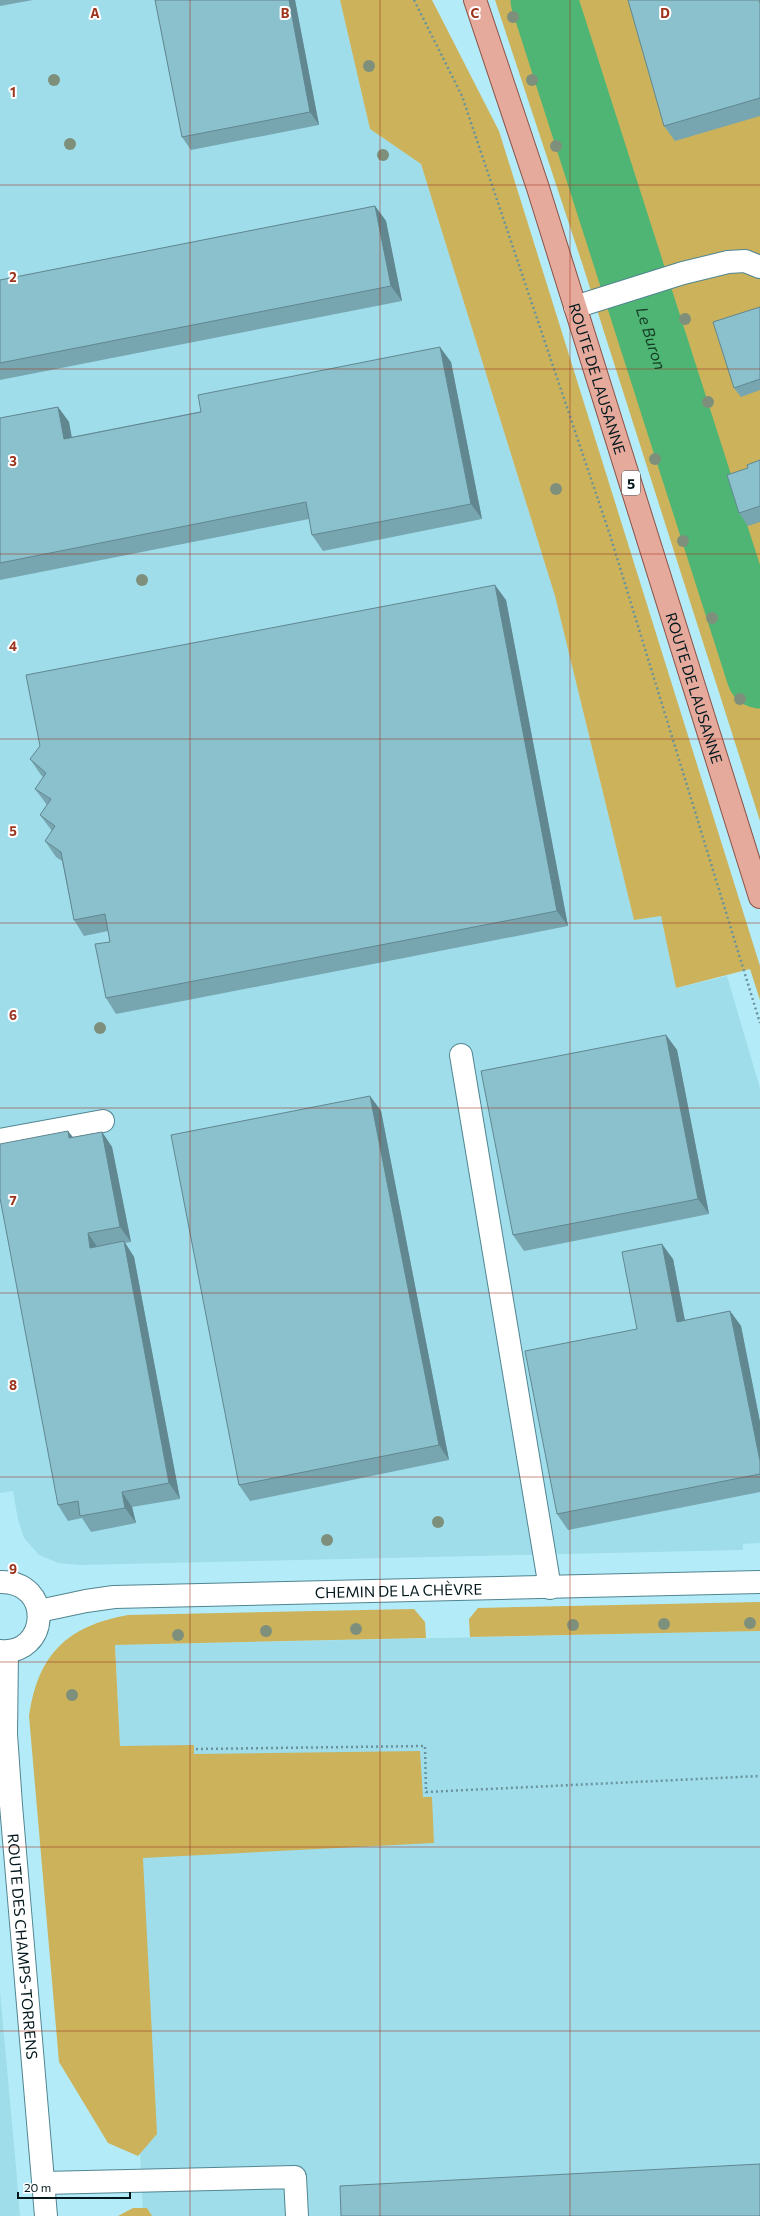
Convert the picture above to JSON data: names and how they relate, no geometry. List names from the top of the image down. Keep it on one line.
{"streets":{"main road":["ROUTE DE LAUSANNE","5"],"street":["CHEMIN DE LA CHÈVRE","ROUTE DES CHAMPS-TORRENS"]},"water":["Le Buron"],"scale_bar":"20 m","grid":{"columns":["A","B","C","D"],"rows":["1","2","3","4","5","6","7","8","9"]}}
